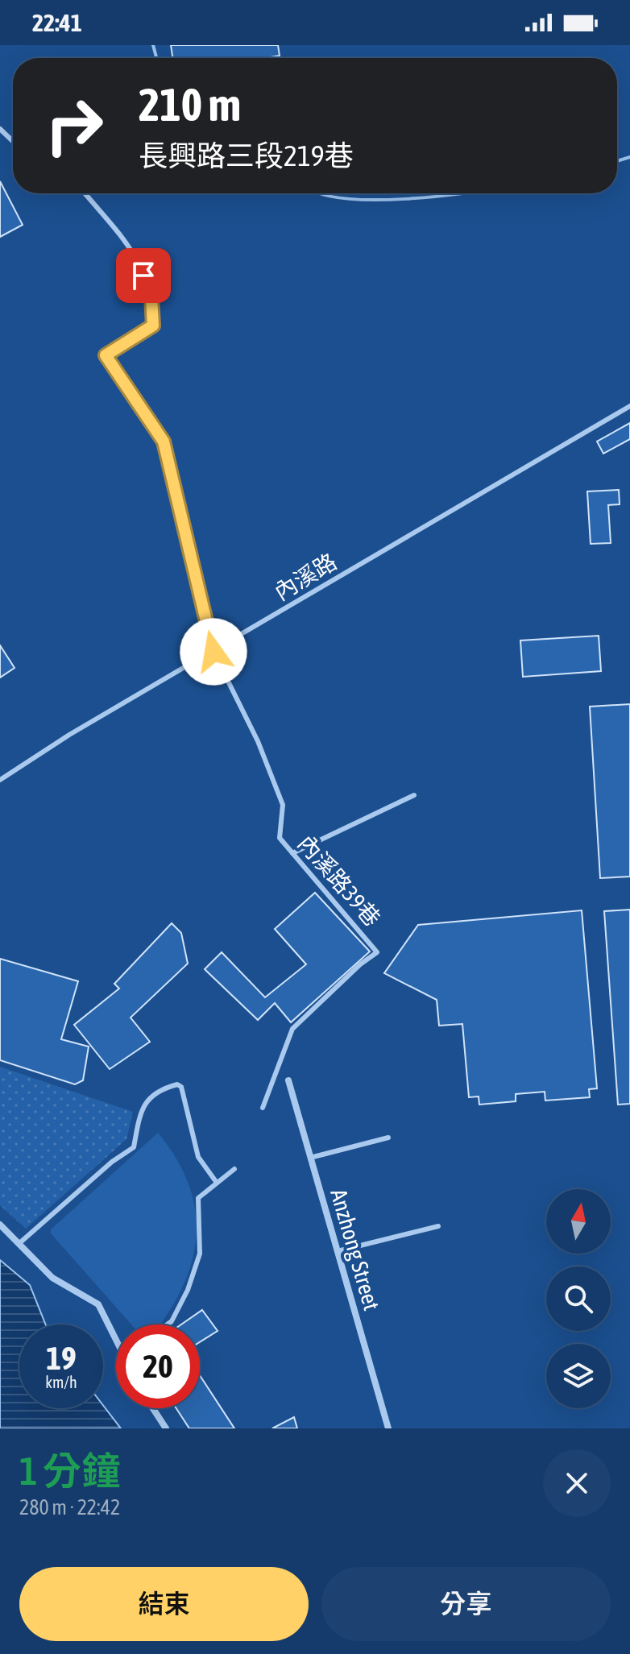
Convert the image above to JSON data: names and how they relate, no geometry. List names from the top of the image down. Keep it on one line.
{"streets":{"street":["Anzhong Street"],"lane":["內溪路","內溪路39巷"]},"crossings":[["內溪路","內溪路39巷"]],"north":"top","page":{"status":"22:41","turn":["210 m","長興路三段219巷"],"speed":"19 km/h","limit":"20","heading":["1 分鐘","280 m · 22:42"],"buttons":["結束","分享"]}}
